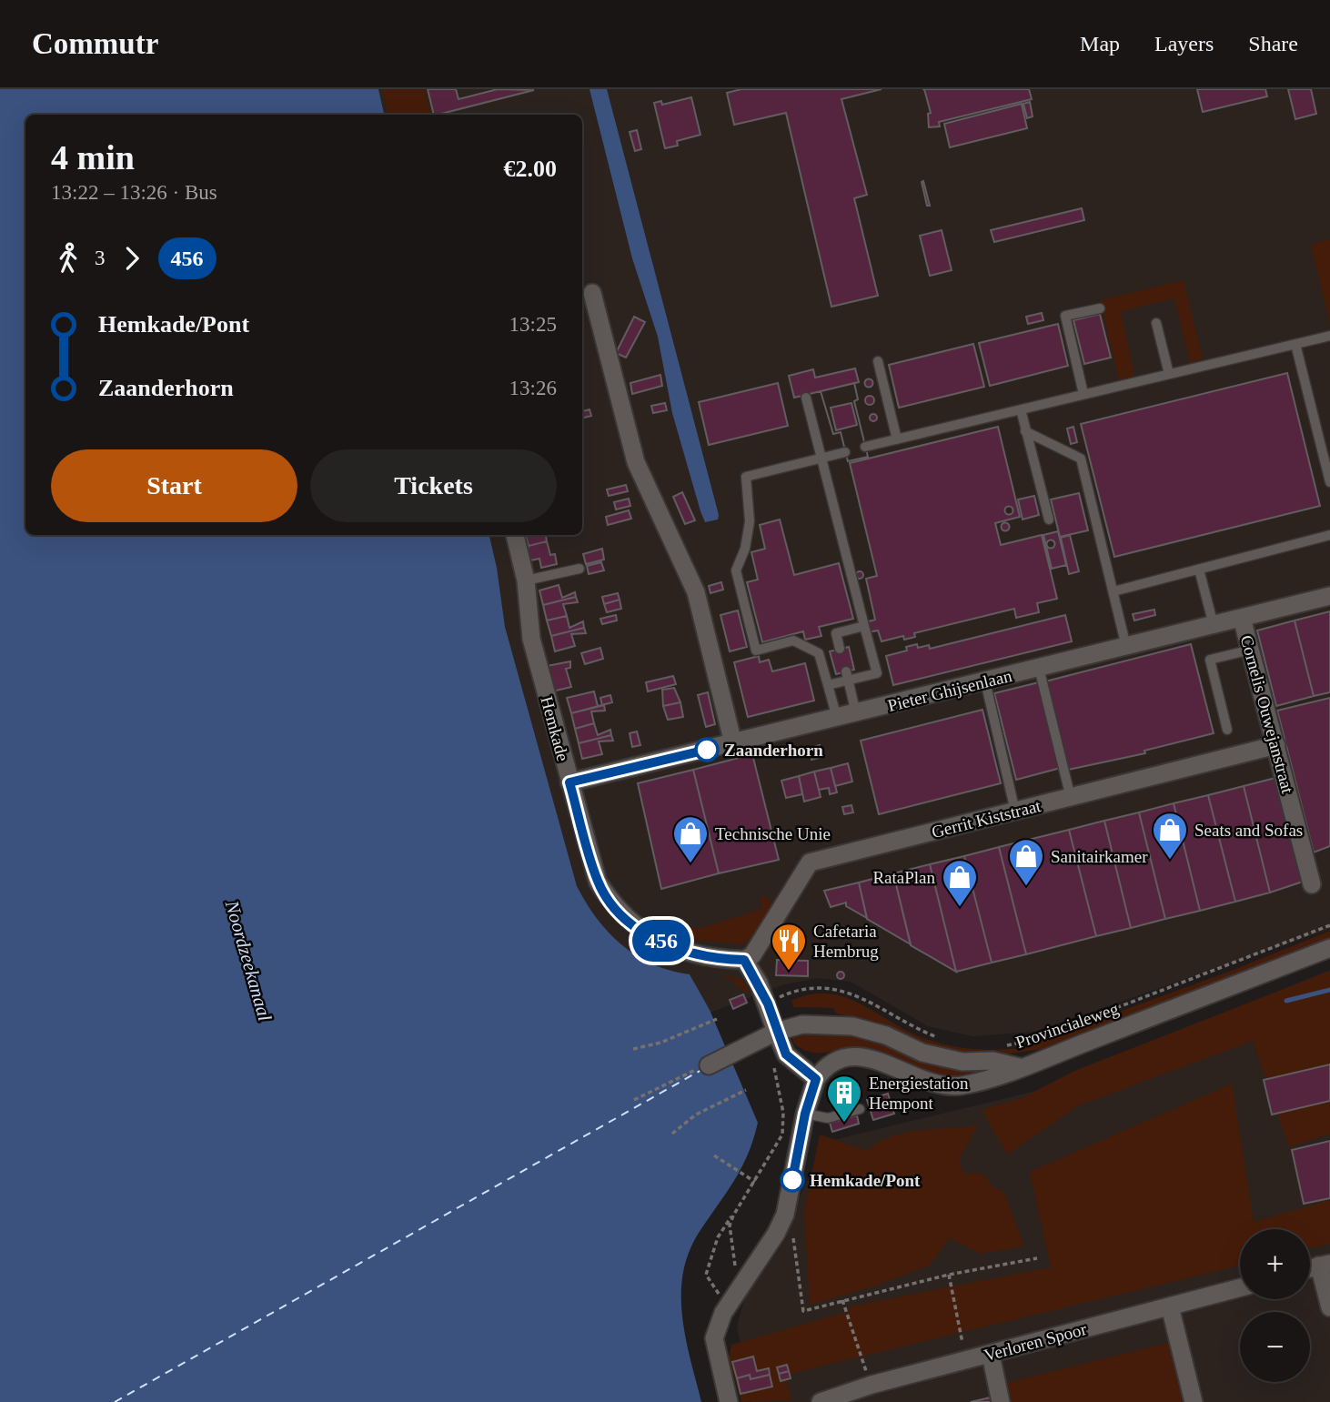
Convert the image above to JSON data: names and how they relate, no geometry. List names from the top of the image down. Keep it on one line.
{"streets":{"street":["Pieter Ghijsenlaan","Cornelis Ouwejanstraat","Hemkade","Gerrit Kiststraat","Provincialeweg","Verloren Spoor"]},"crossings":[["Pieter Ghijsenlaan","Cornelis Ouwejanstraat"],["Pieter Ghijsenlaan","Hemkade"],["Cornelis Ouwejanstraat","Gerrit Kiststraat"],["Hemkade","Gerrit Kiststraat"]],"water":["Noordzeekanaal"],"places":{"other":["Zaanderhorn","Hemkade/Pont"],"shop":["Seats and Sofas","Technische Unie","Sanitairkamer","RataPlan"],"restaurant":["Cafetaria Hembrug"],"building":["Energiestation Hempont"]},"lines":["bus line 456"],"page":{"header":"Commutr","nav":["Map","Layers","Share"],"on_map":"456","heading":["4 min","13:22 – 13:26 · Bus","€2.00"],"legs":["3","456"],"list":[{"name":"Hemkade/Pont","value":"13:25"},{"name":"Zaanderhorn","value":"13:26"}],"buttons":["Start","Tickets"],"map_buttons":["+","−"]}}
